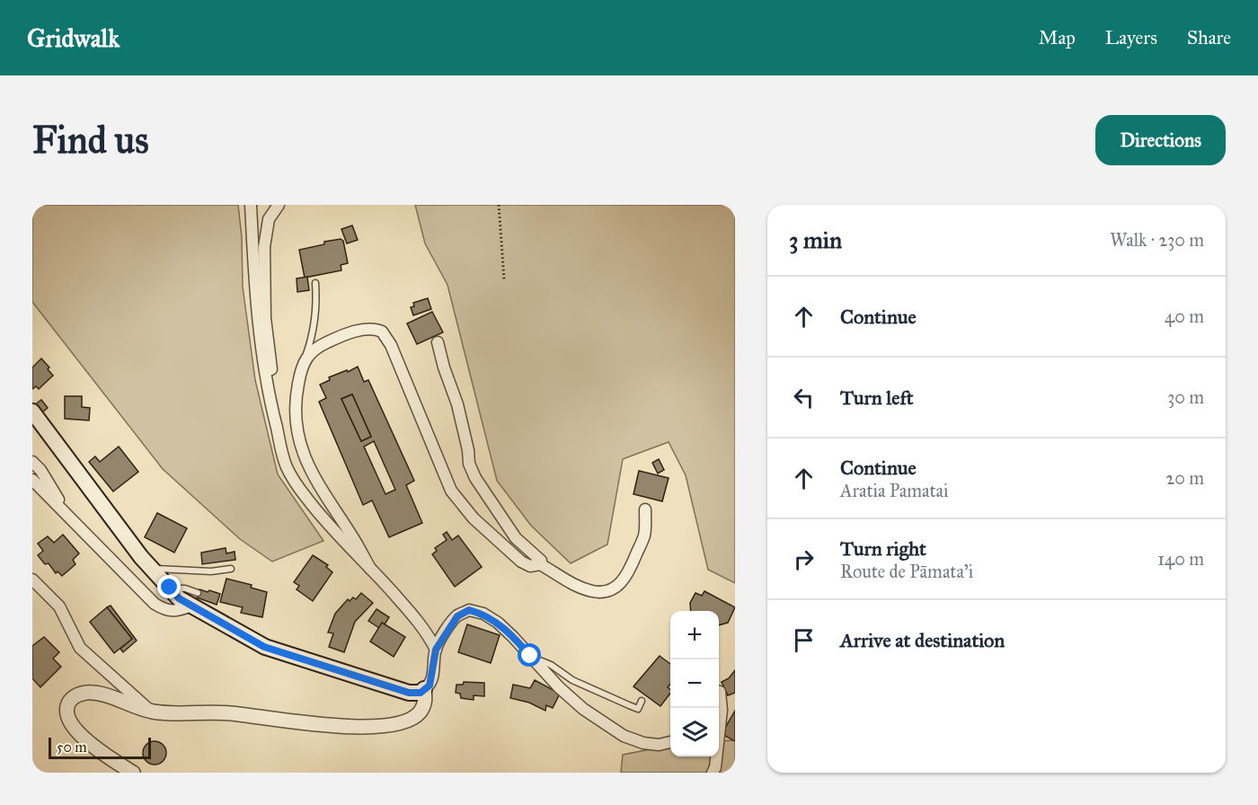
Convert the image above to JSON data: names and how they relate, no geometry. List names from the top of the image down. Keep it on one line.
{"scale_bar":"50 m","page":{"header":"Gridwalk","nav":["Map","Layers","Share"],"buttons":"Directions","title":"Find us","heading":["3 min","Walk · 230 m"],"list":[["Continue","40 m"],["Turn left","30 m"],["Continue","Aratia Pamatai","20 m"],["Turn right","Route de Pāmata'i","140 m"],"Arrive at destination"],"map_buttons":["+","−"],"scale":"50 m"}}
